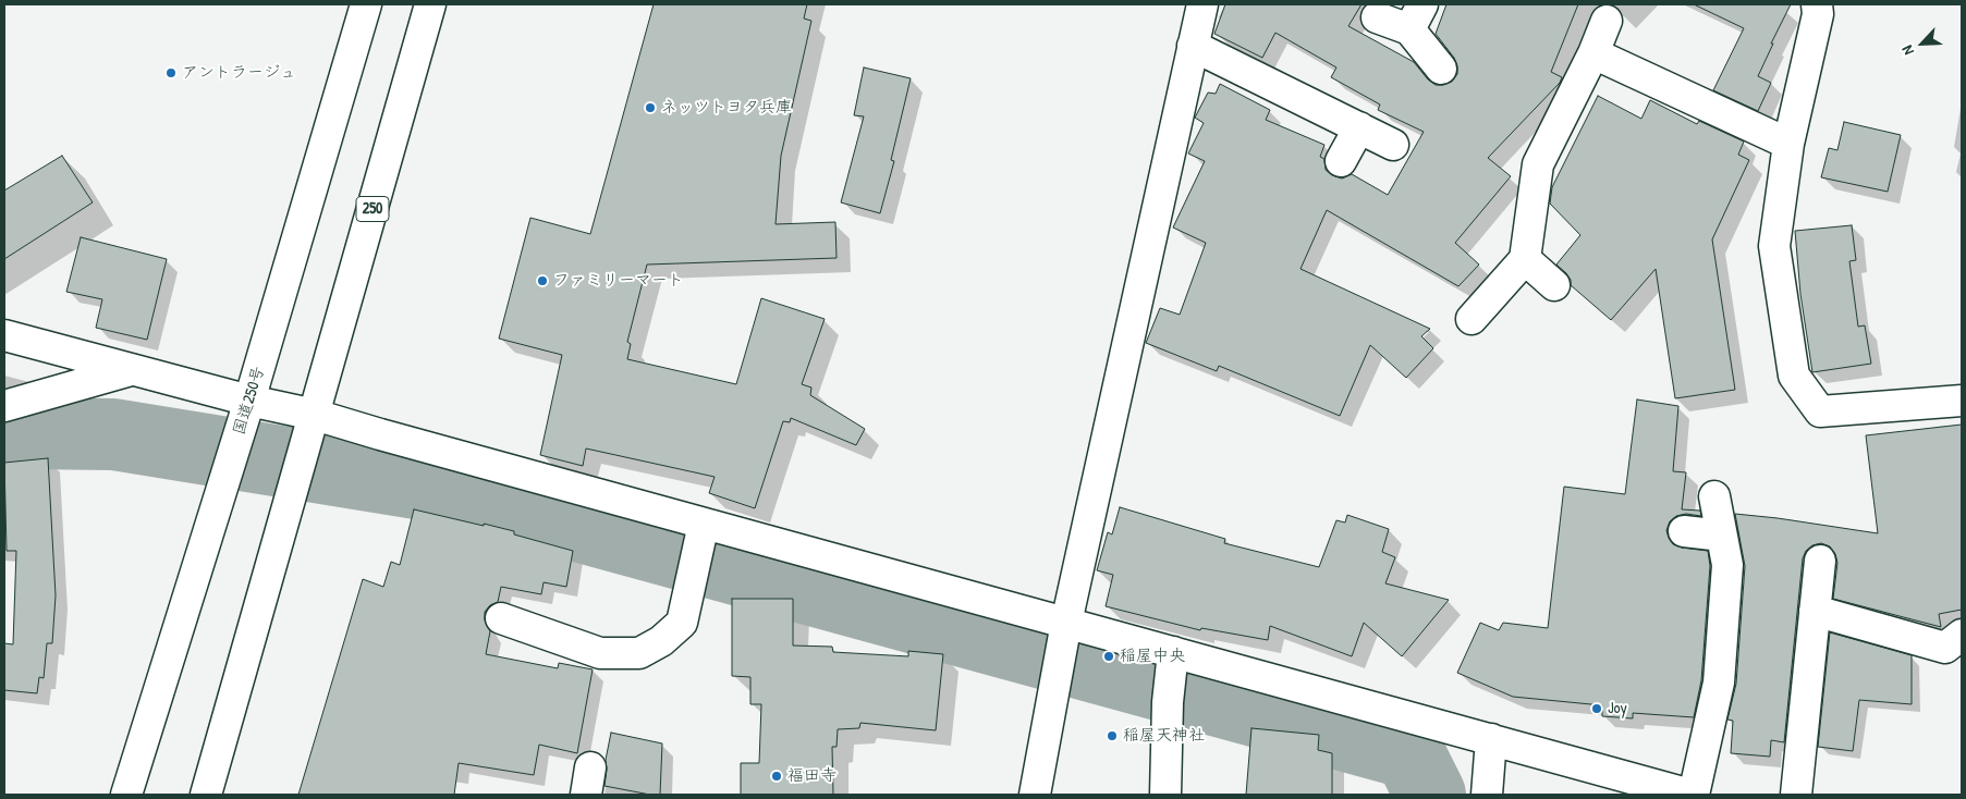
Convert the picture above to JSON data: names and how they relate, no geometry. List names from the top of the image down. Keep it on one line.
{"streets":{"main road":["250","国道250号"]},"places":["アントラージュ","ネッツトヨタ兵庫","ファミリーマート","稲屋中央","Joy","稲屋天神社","福田寺"],"north":"bottom left"}
